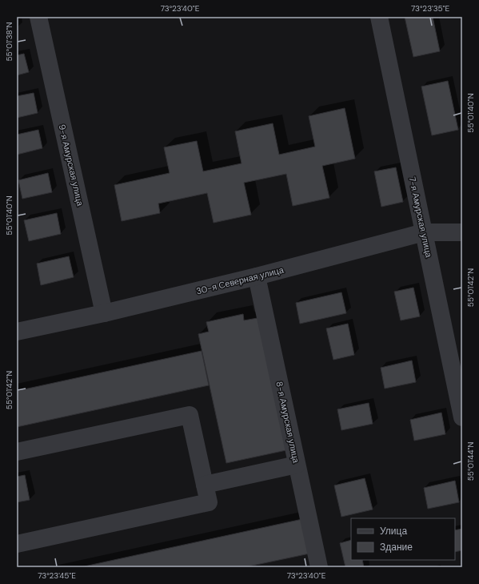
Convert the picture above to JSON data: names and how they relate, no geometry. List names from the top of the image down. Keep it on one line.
{"streets":{"street":["9-я Амурская улица","7-я Амурская улица","30-я Северная улица","8-я Амурская улица"]},"crossings":[["9-я Амурская улица","30-я Северная улица"],["7-я Амурская улица","30-я Северная улица"],["30-я Северная улица","8-я Амурская улица"]],"legend":["Улица","Здание"],"coordinates":["73°23'40\"E","73°23'35\"E","55°01'38\"N","55°01'40\"N","55°01'42\"N","55°01'44\"N","73°23'45\"E"]}
